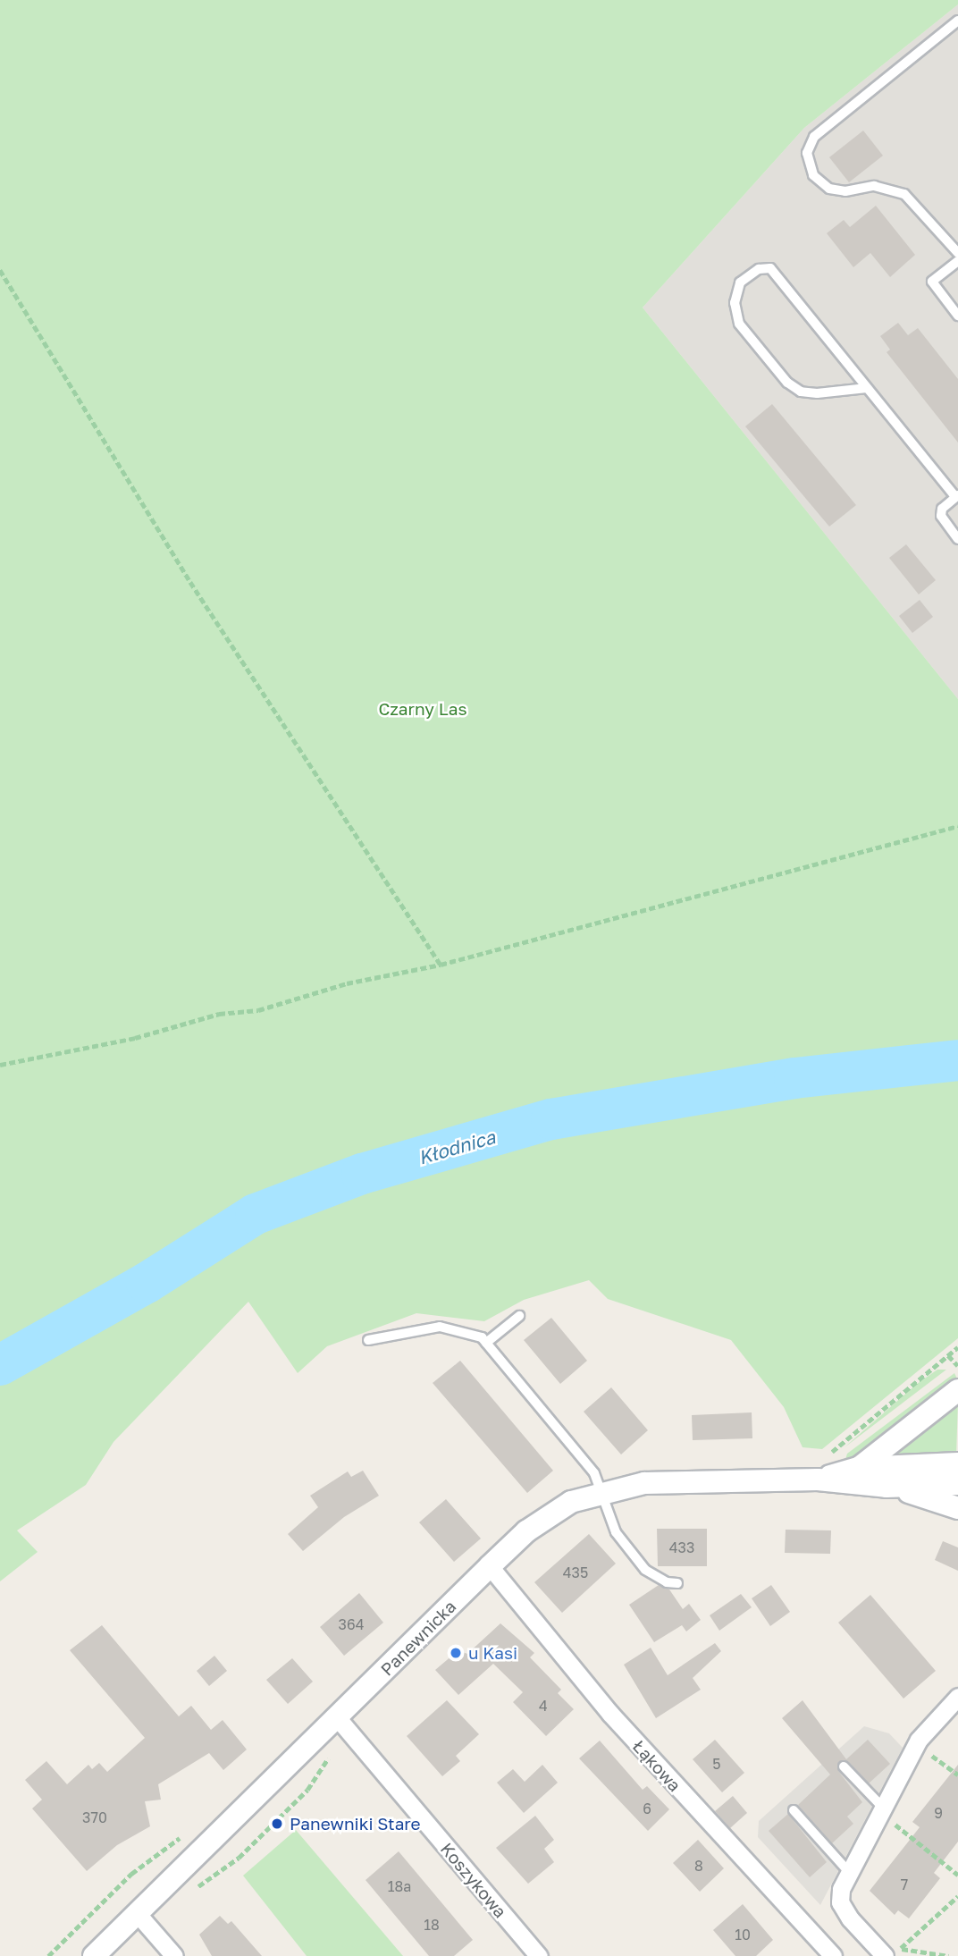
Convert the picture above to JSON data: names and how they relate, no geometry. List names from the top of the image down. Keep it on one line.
{"streets":{"street":["Panewnicka","Łąkowa","Koszykowa"]},"crossings":[["Panewnicka","Łąkowa"],["Panewnicka","Koszykowa"]],"water":["Kłodnica"],"parks":["Czarny Las"],"places":["u Kasi","Panewniki Stare"],"house_numbers":["433","435","364","4","5","6","9","370","8","7","18a","18","10"]}
